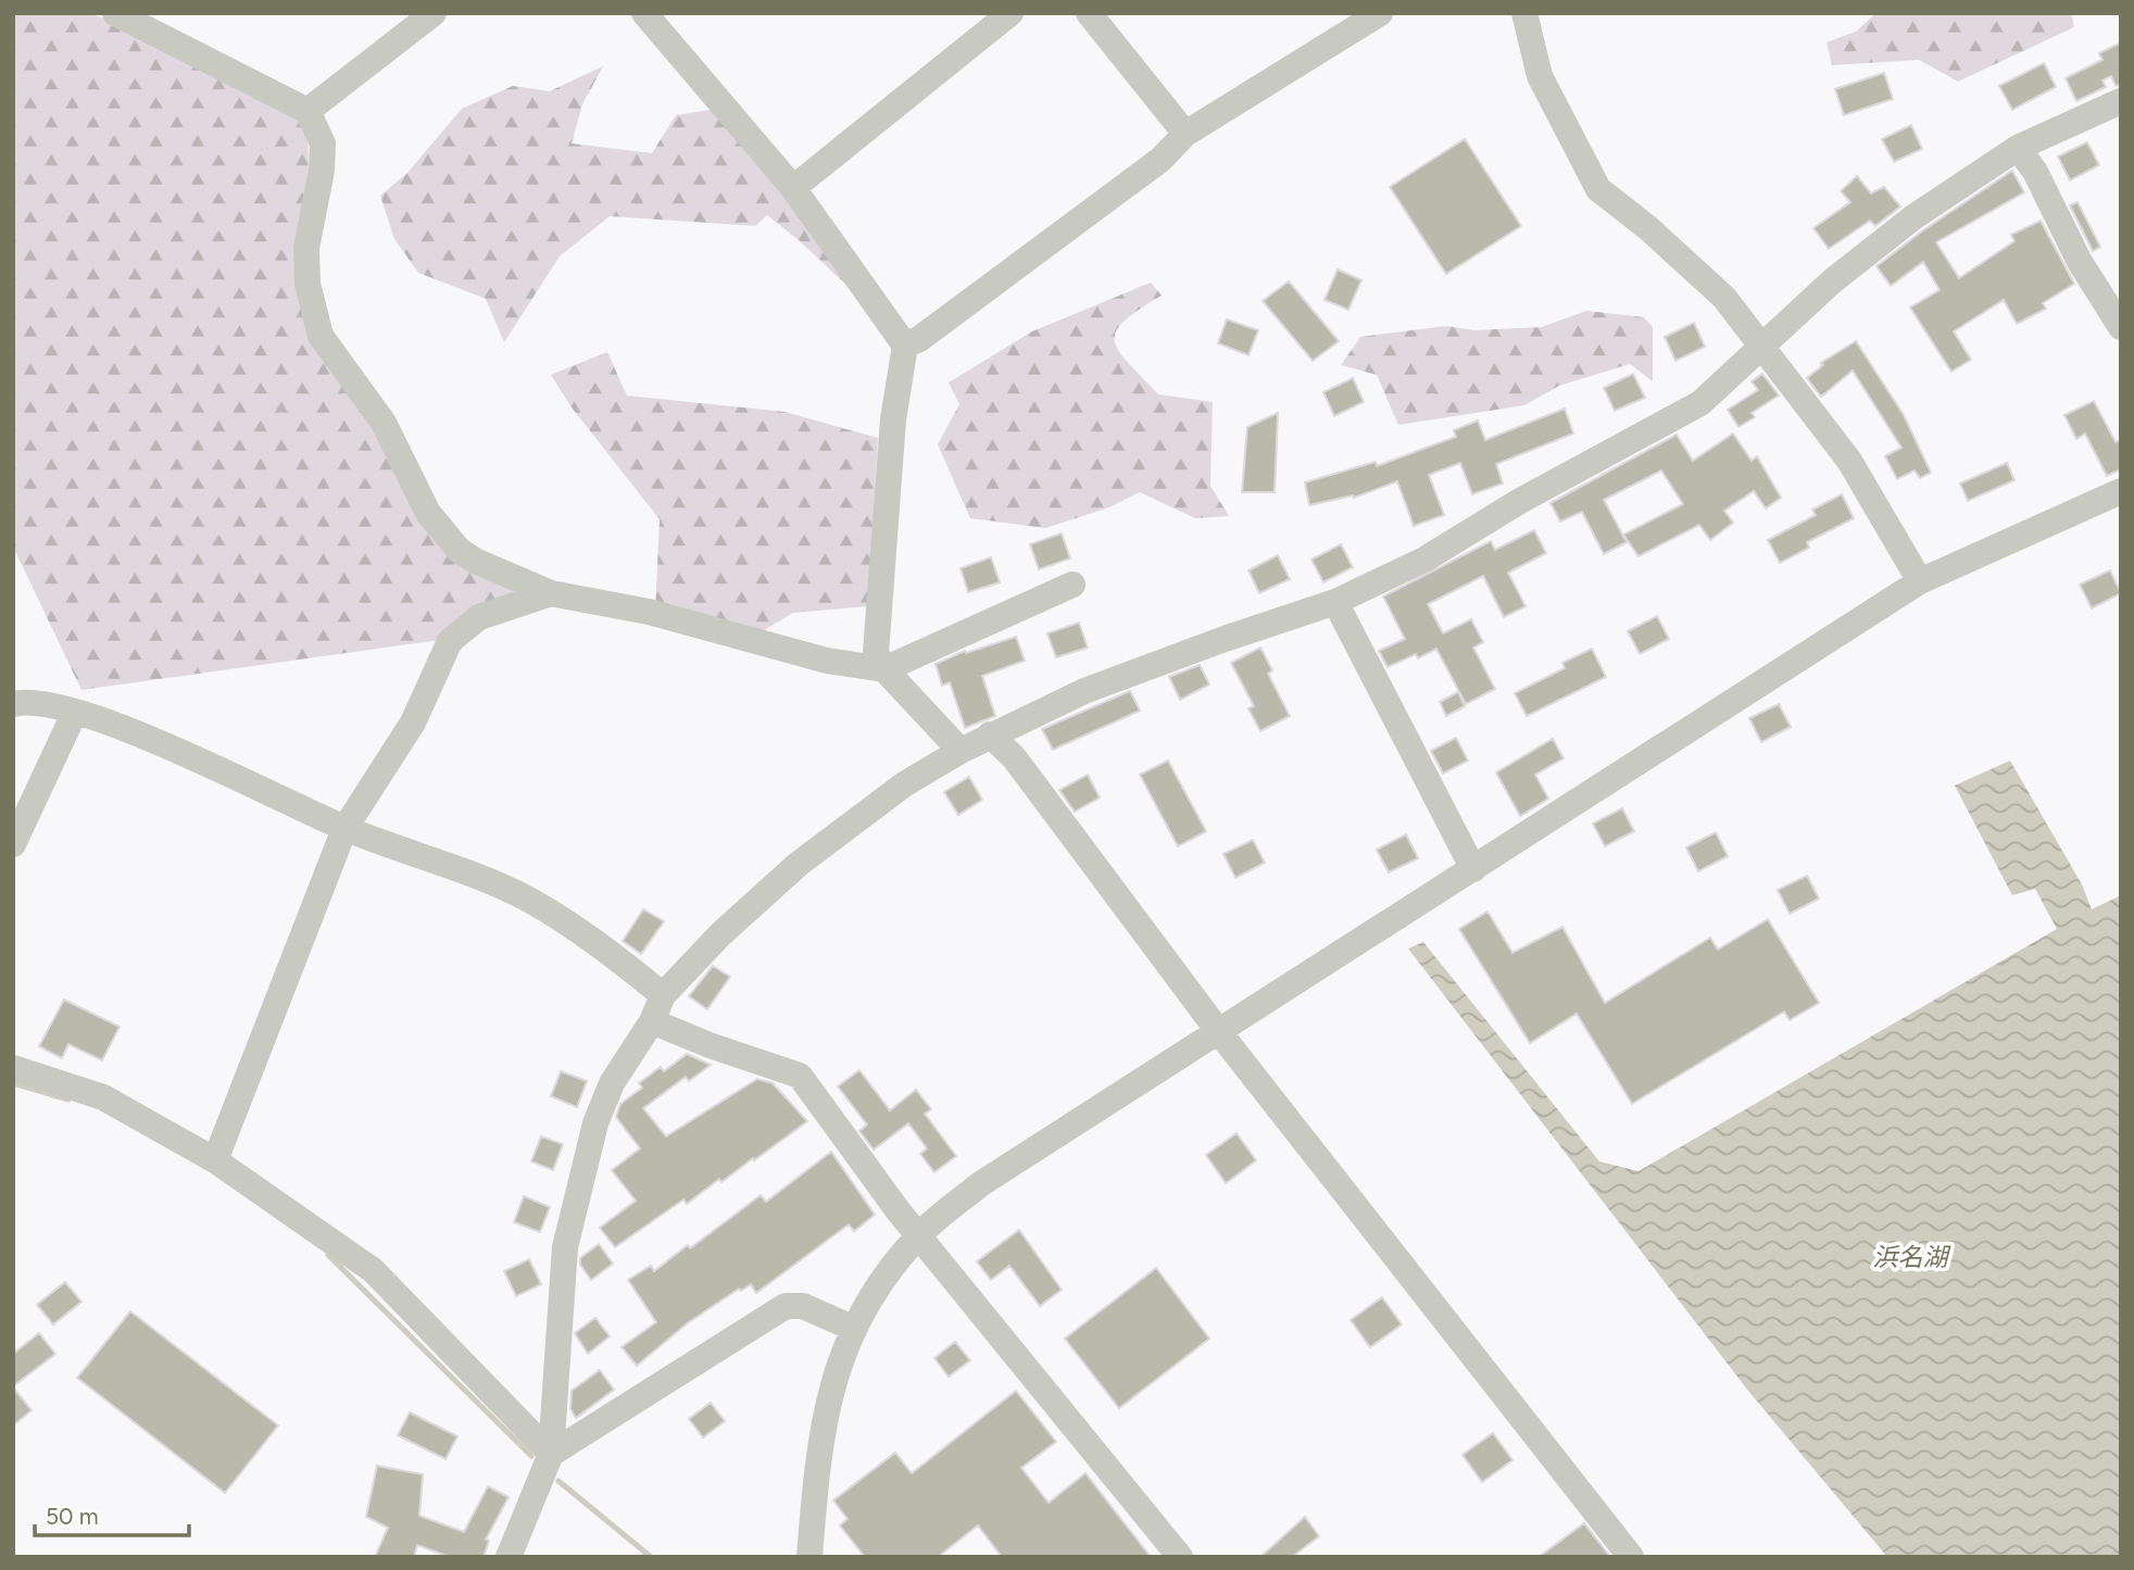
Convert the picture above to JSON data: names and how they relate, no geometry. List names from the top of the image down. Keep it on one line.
{"water":["浜名湖"],"scale_bar":"50 m"}
